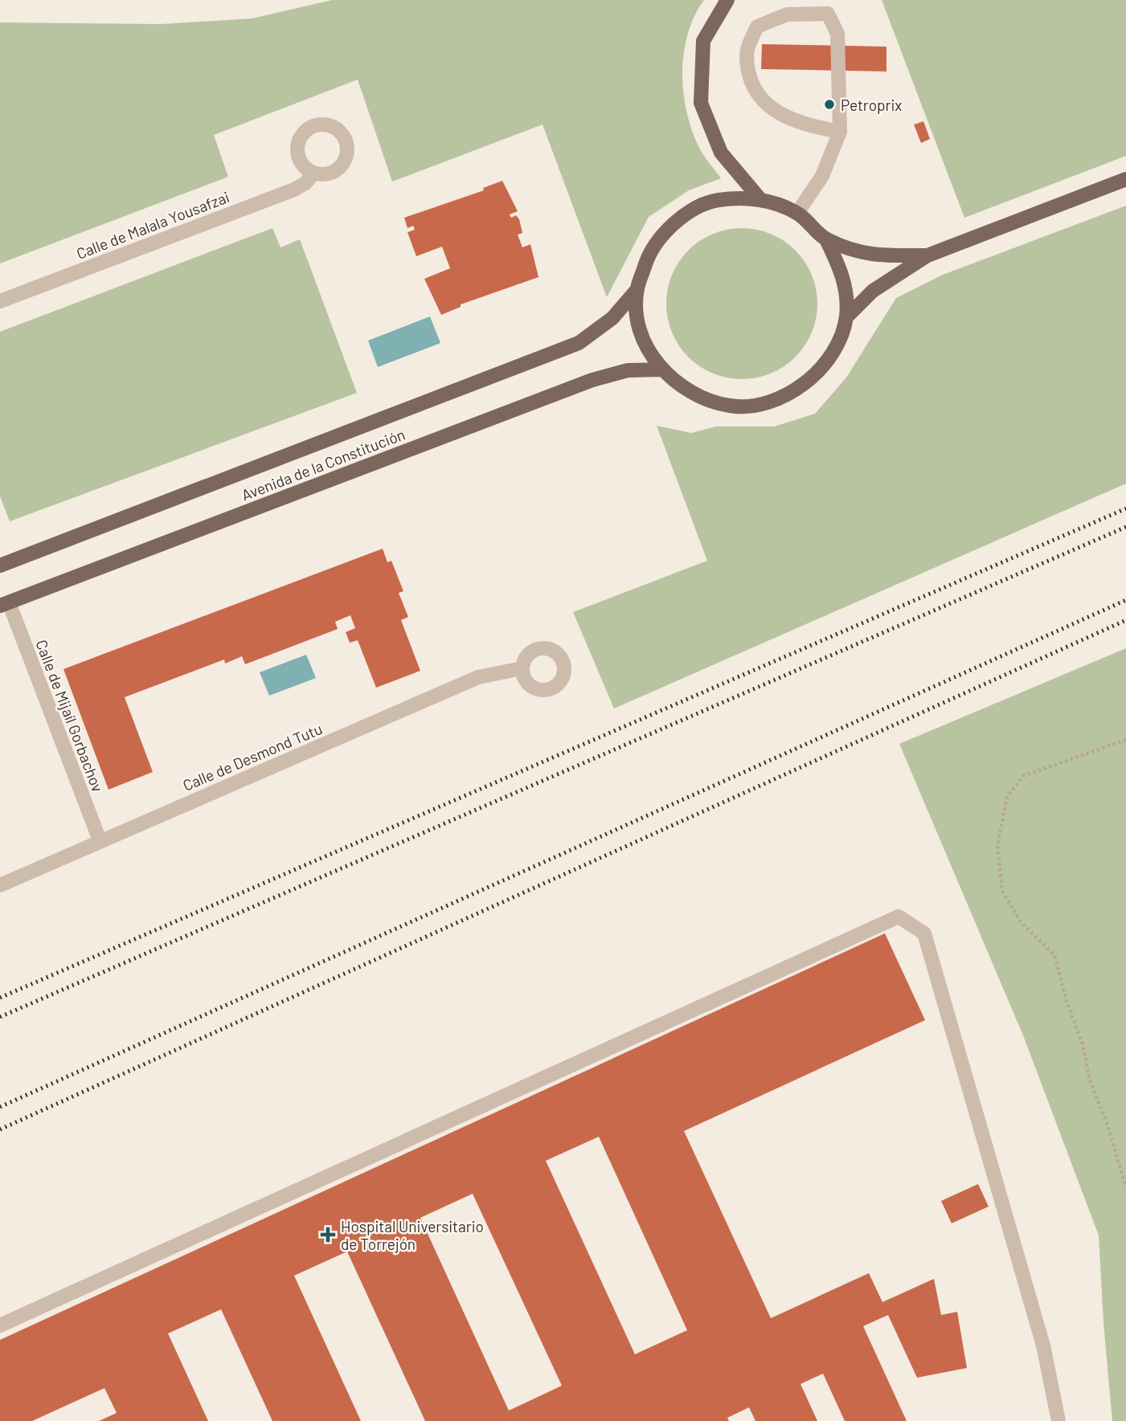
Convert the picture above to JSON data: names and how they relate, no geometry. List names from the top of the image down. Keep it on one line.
{"streets":{"main road":["Avenida de la Constitución"],"street":["Calle de Malala Yousafzai","Calle de Mijaíl Gorbachov","Calle de Desmond Tutu"]},"crossings":[["Avenida de la Constitución","Calle de Mijaíl Gorbachov"],["Calle de Mijaíl Gorbachov","Calle de Desmond Tutu"]],"places":{"other":["Petroprix"],"health":["Hospital Universitario de Torrejón"]}}
